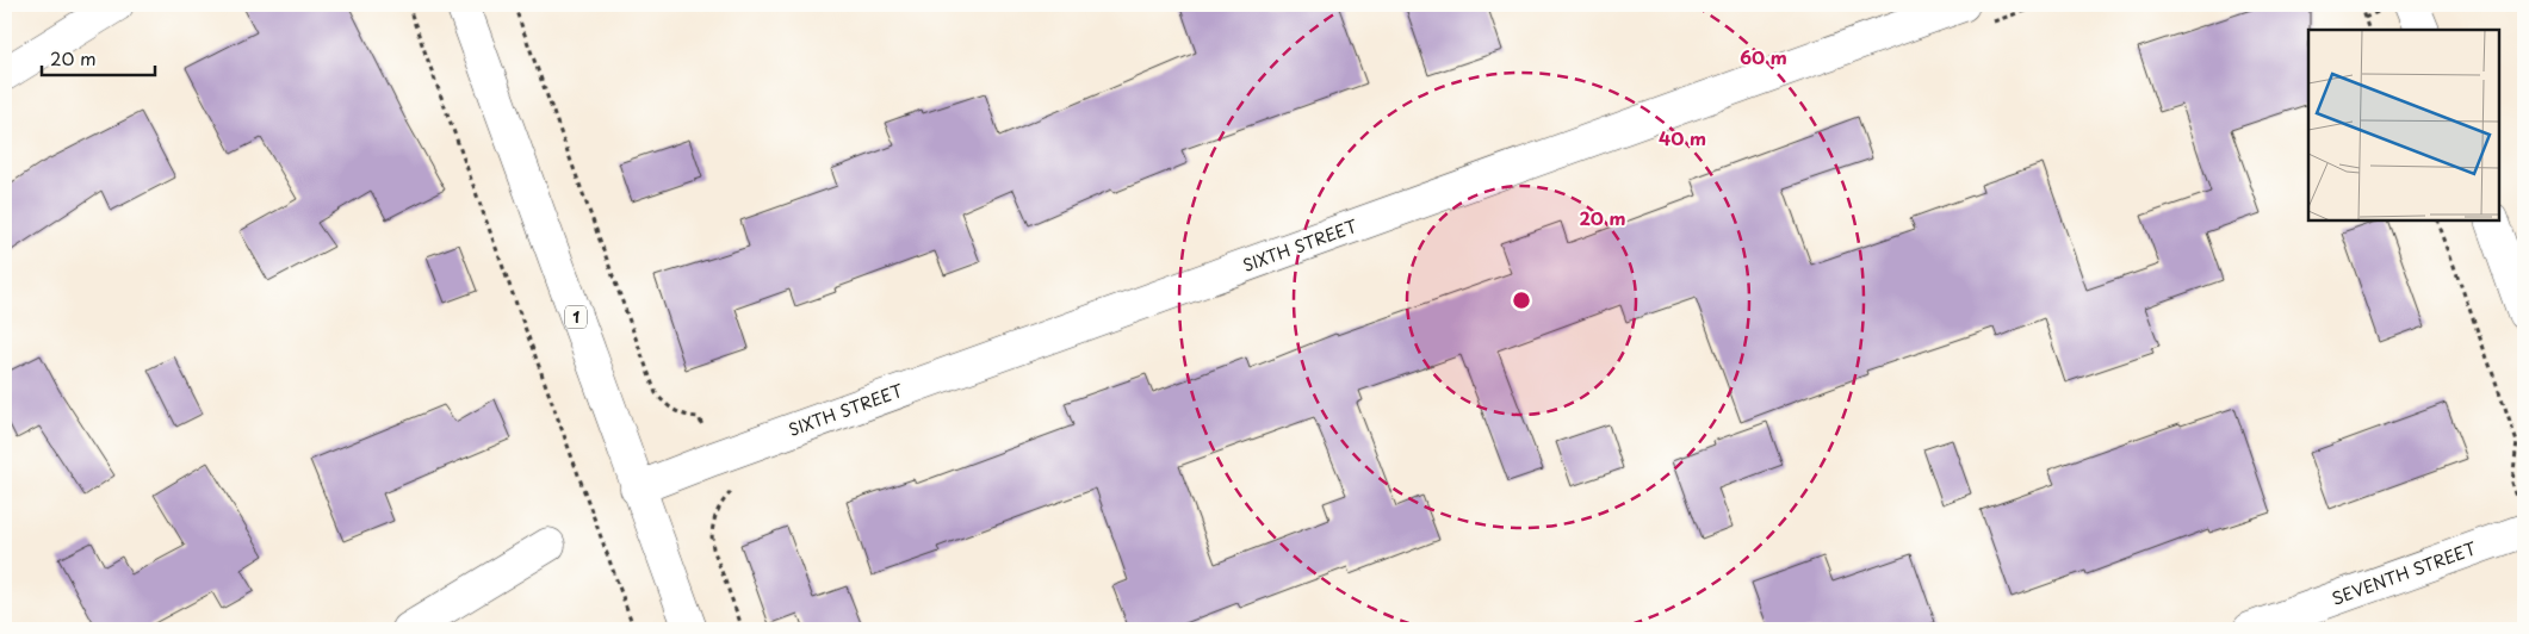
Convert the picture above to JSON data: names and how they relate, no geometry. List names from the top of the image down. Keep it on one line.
{"streets":{"main road":["SIXTH STREET","1","SEVENTH STREET"]},"crossings":[["SIXTH STREET","1"]],"scale_bar":"20 m","rings":["60 m","40 m","20 m"]}
